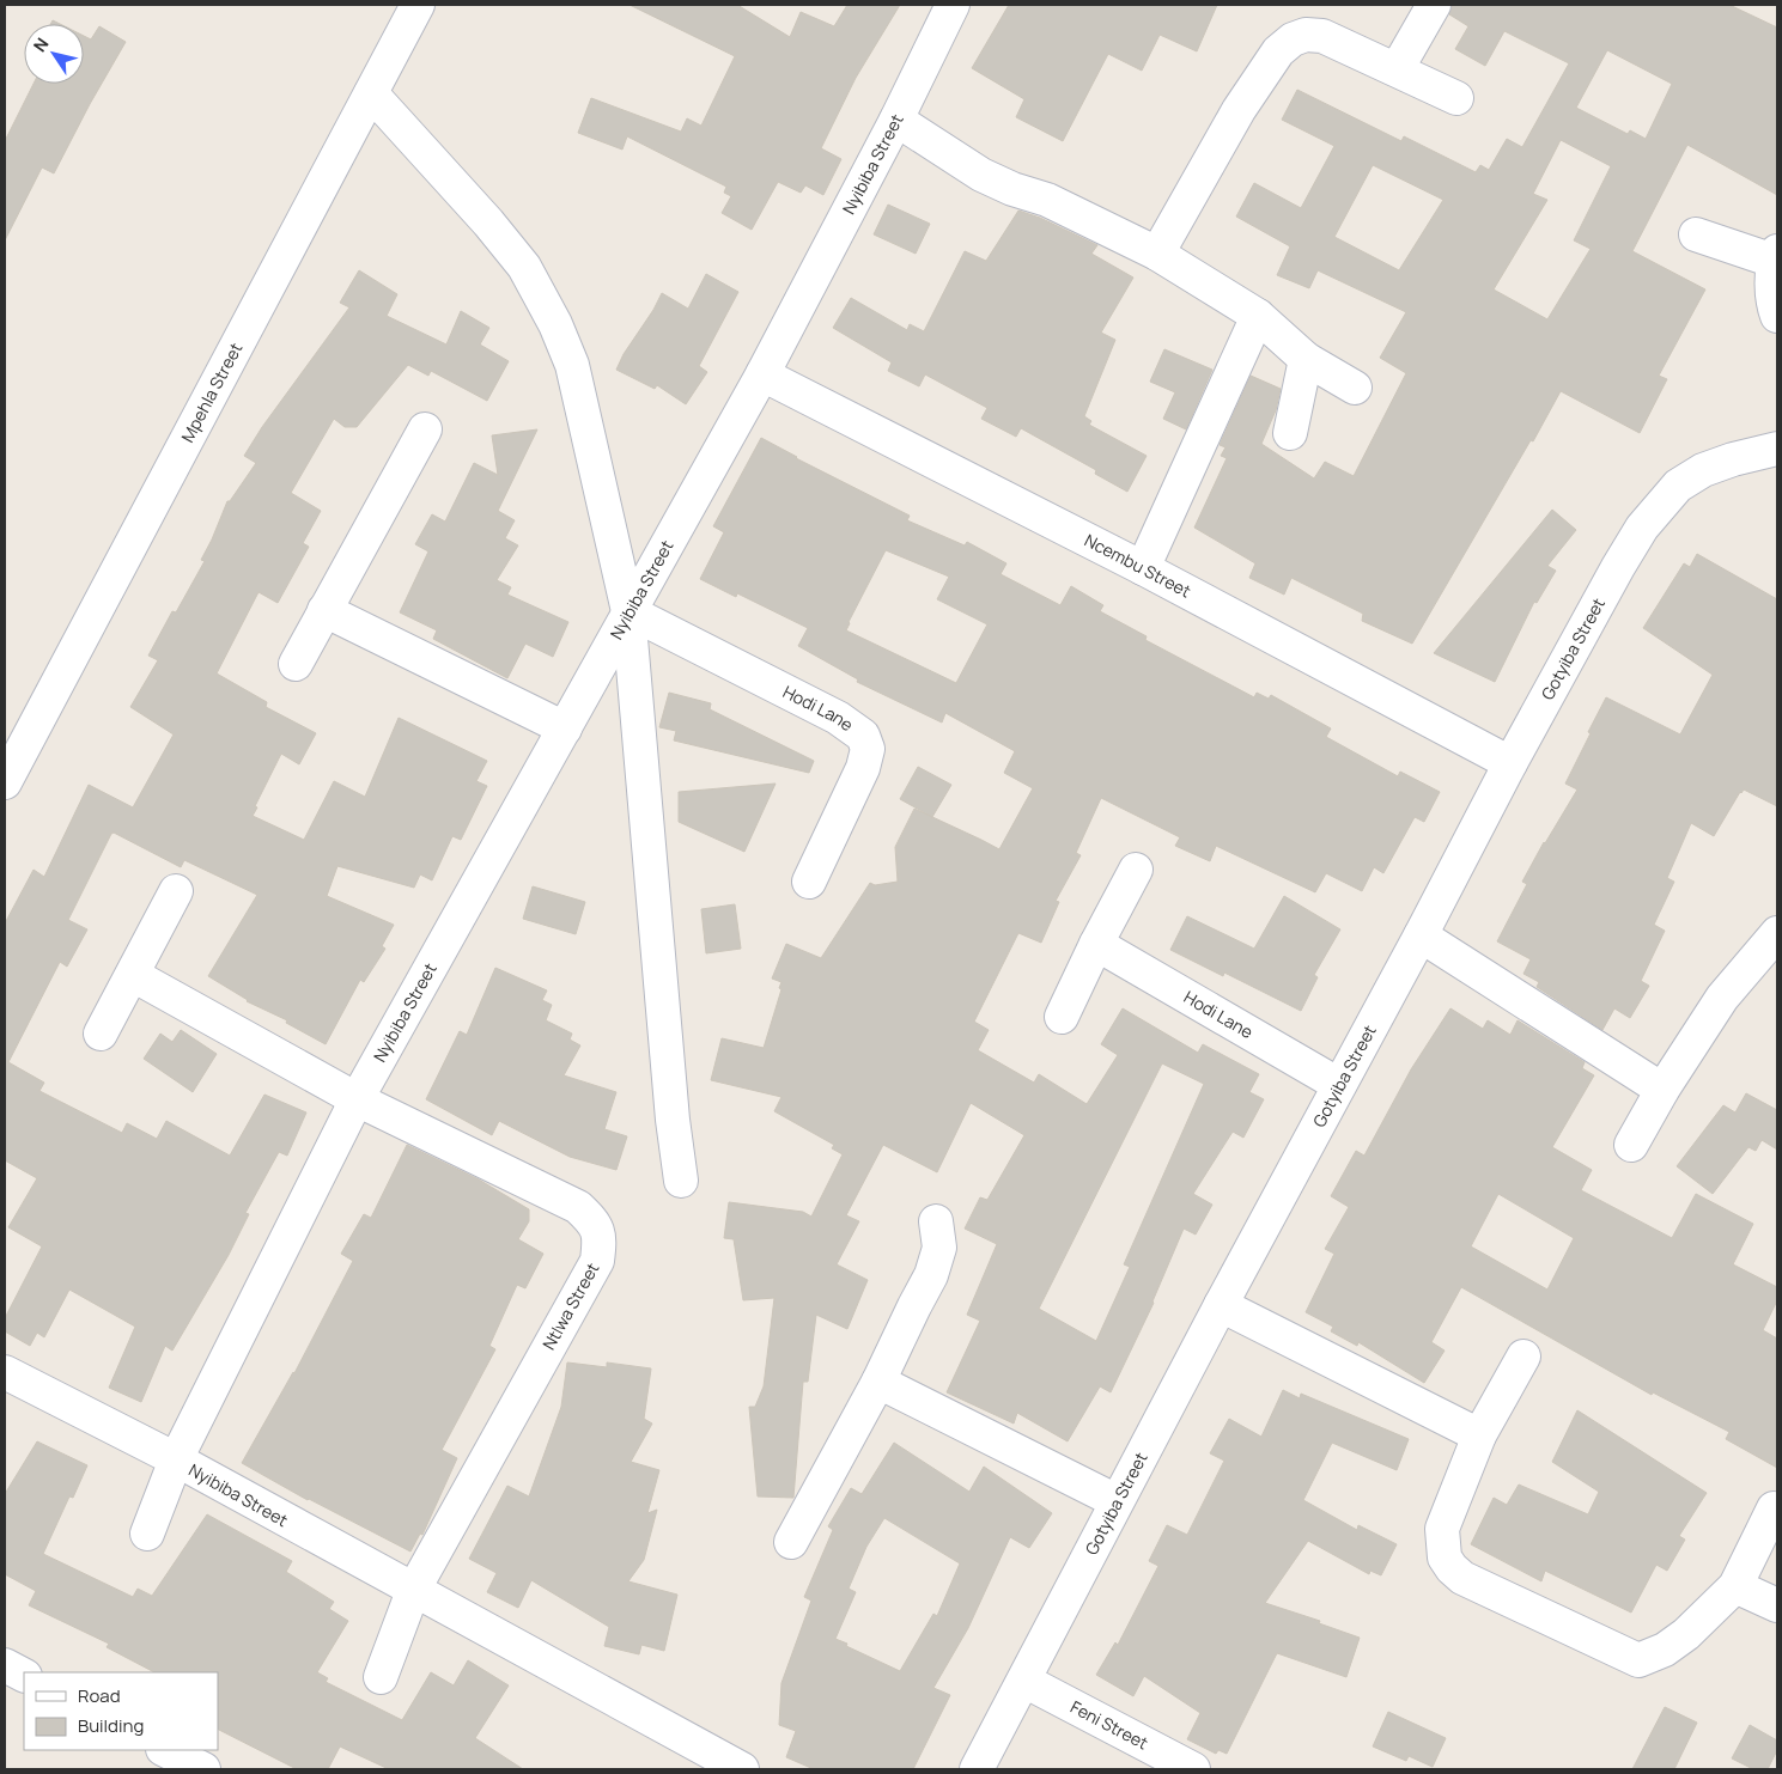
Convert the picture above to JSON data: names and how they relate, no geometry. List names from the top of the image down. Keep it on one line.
{"streets":{"street":["Nyibiba Street","Mpehla Street","Ncembu Street","Gotyiba Street","Hodi Lane","Ntlwa Street","Feni Street"]},"crossings":[["Nyibiba Street","Ncembu Street"],["Nyibiba Street","Hodi Lane"],["Nyibiba Street","Ntlwa Street"],["Ncembu Street","Gotyiba Street"],["Gotyiba Street","Hodi Lane"],["Gotyiba Street","Feni Street"]],"legend":["Road","Building"],"north":"top left"}
